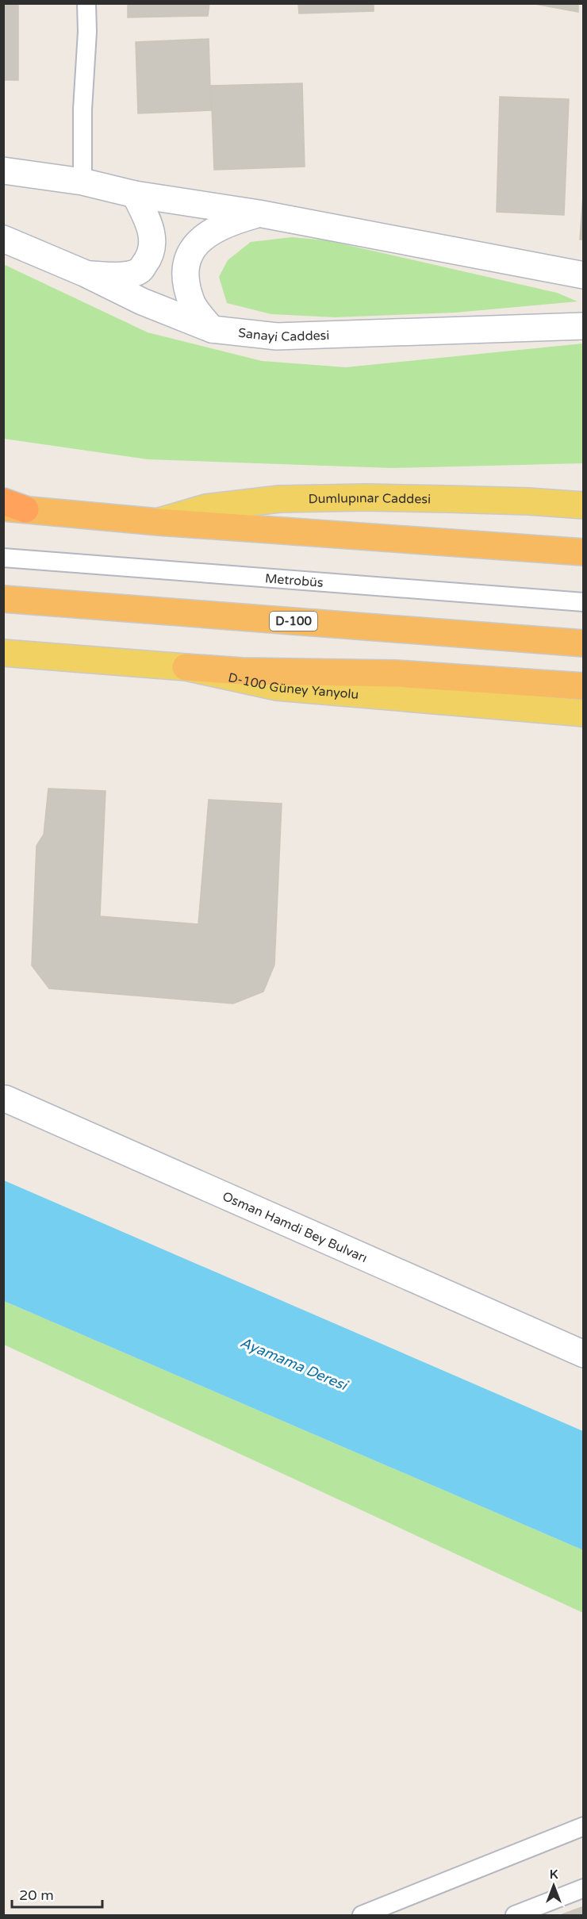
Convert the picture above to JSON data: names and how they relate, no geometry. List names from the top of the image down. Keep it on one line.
{"streets":{"highway":["D-100"],"main road":["Sanayi Caddesi","Dumlupınar Caddesi","D-100 Güney Yanyolu","Osman Hamdi Bey Bulvarı"],"lane":["Metrobüs"]},"water":["Ayamama Deresi"],"scale_bar":"20 m","north":"top"}
